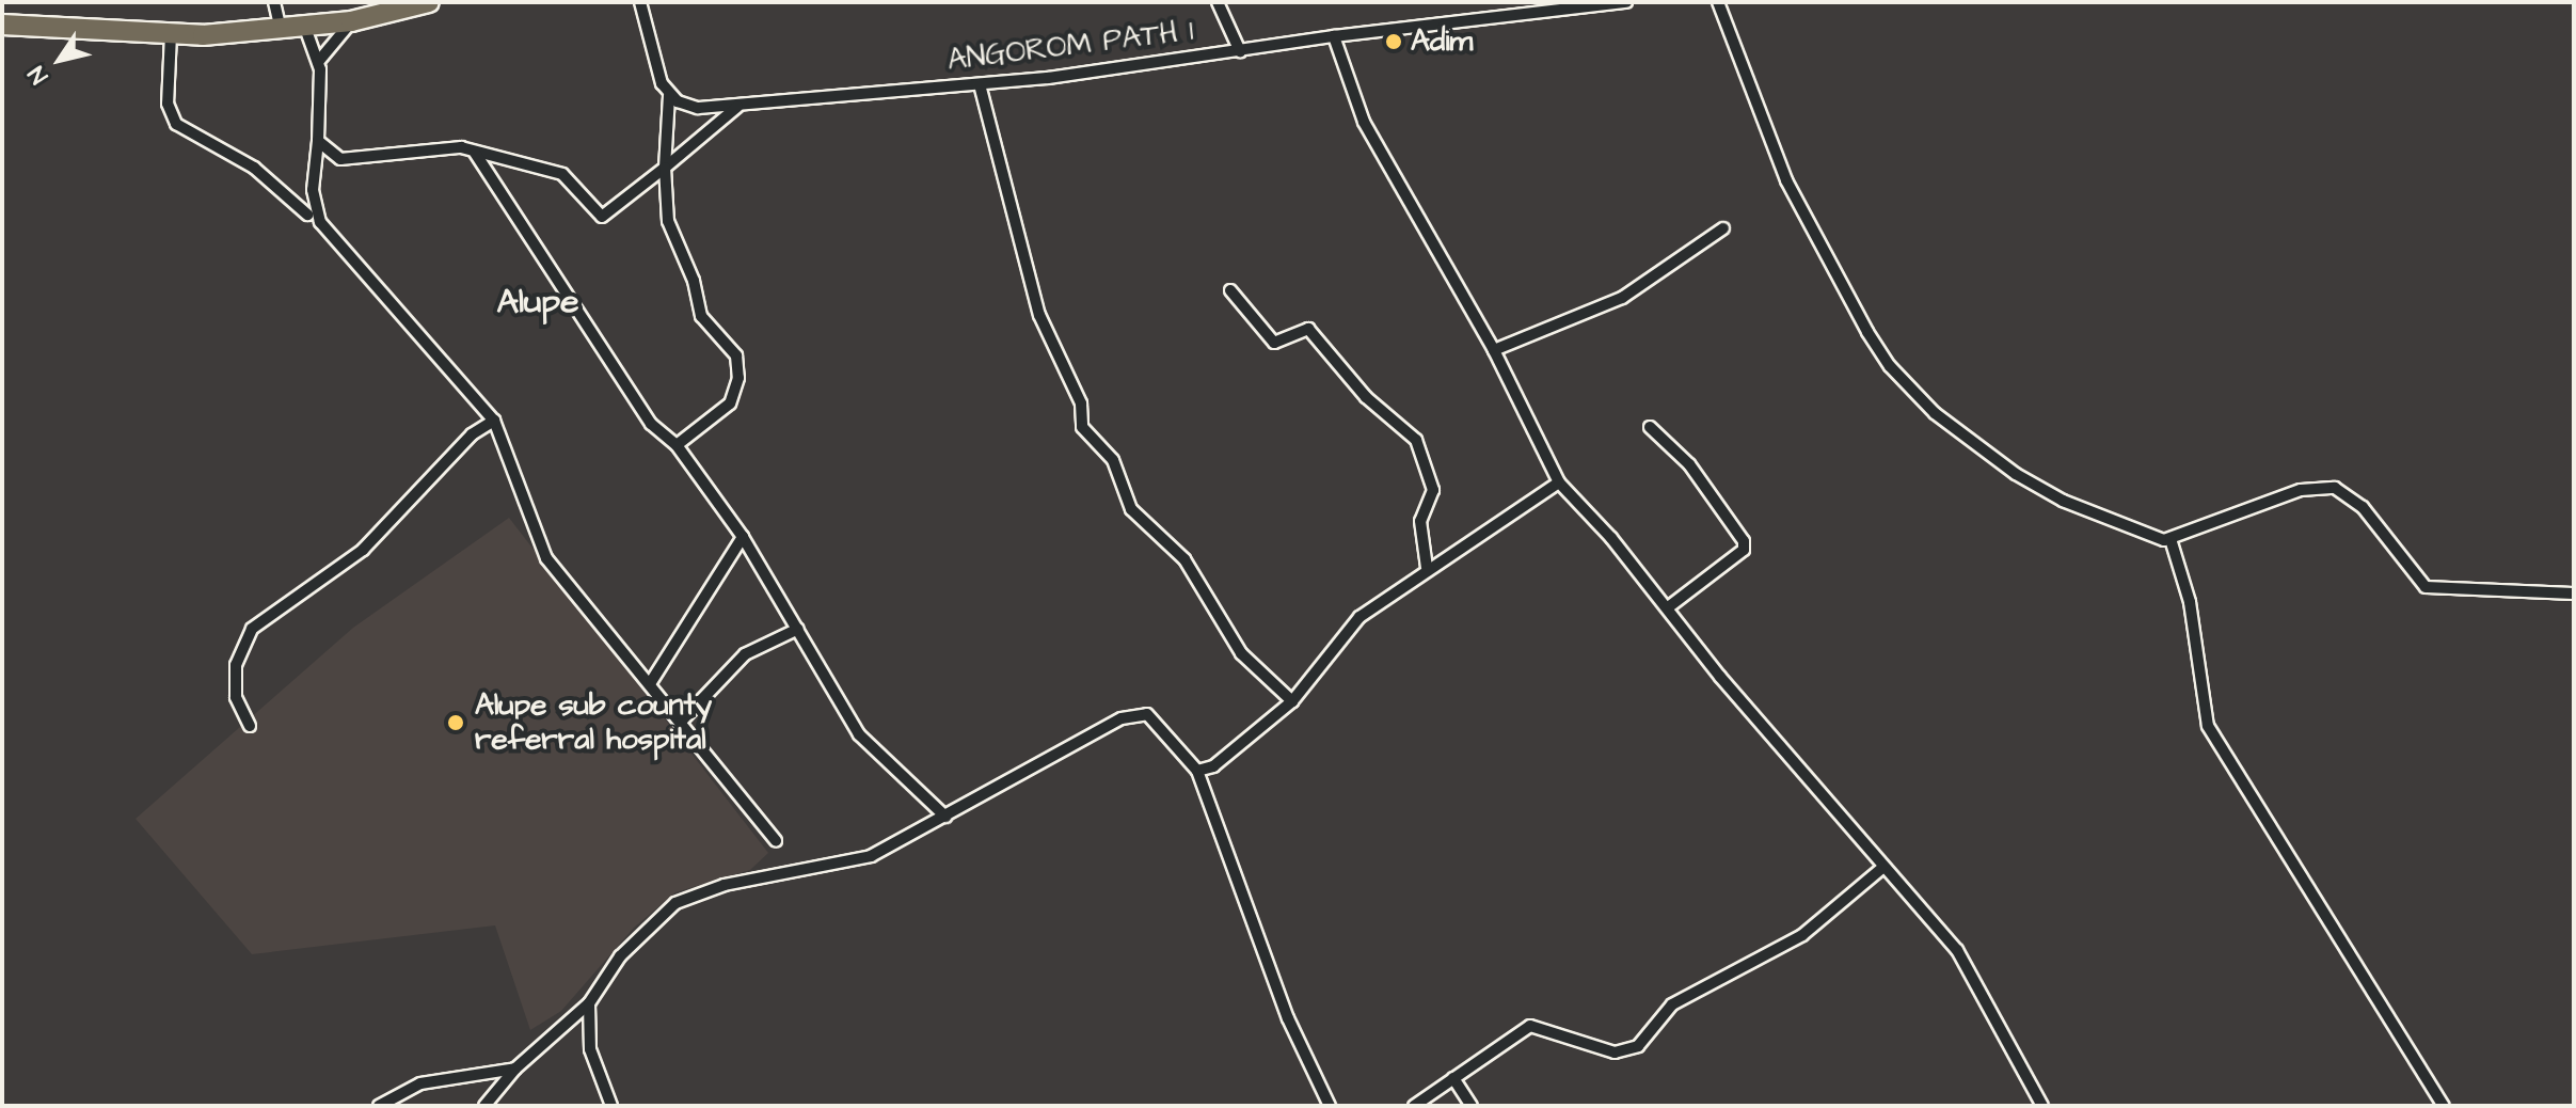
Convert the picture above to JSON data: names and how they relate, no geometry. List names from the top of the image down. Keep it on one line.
{"streets":{"street":["ANGOROM PATH 1"]},"districts":["Alupe"],"places":["Adim","Alupe sub county referral hospital"],"north":"bottom left"}
